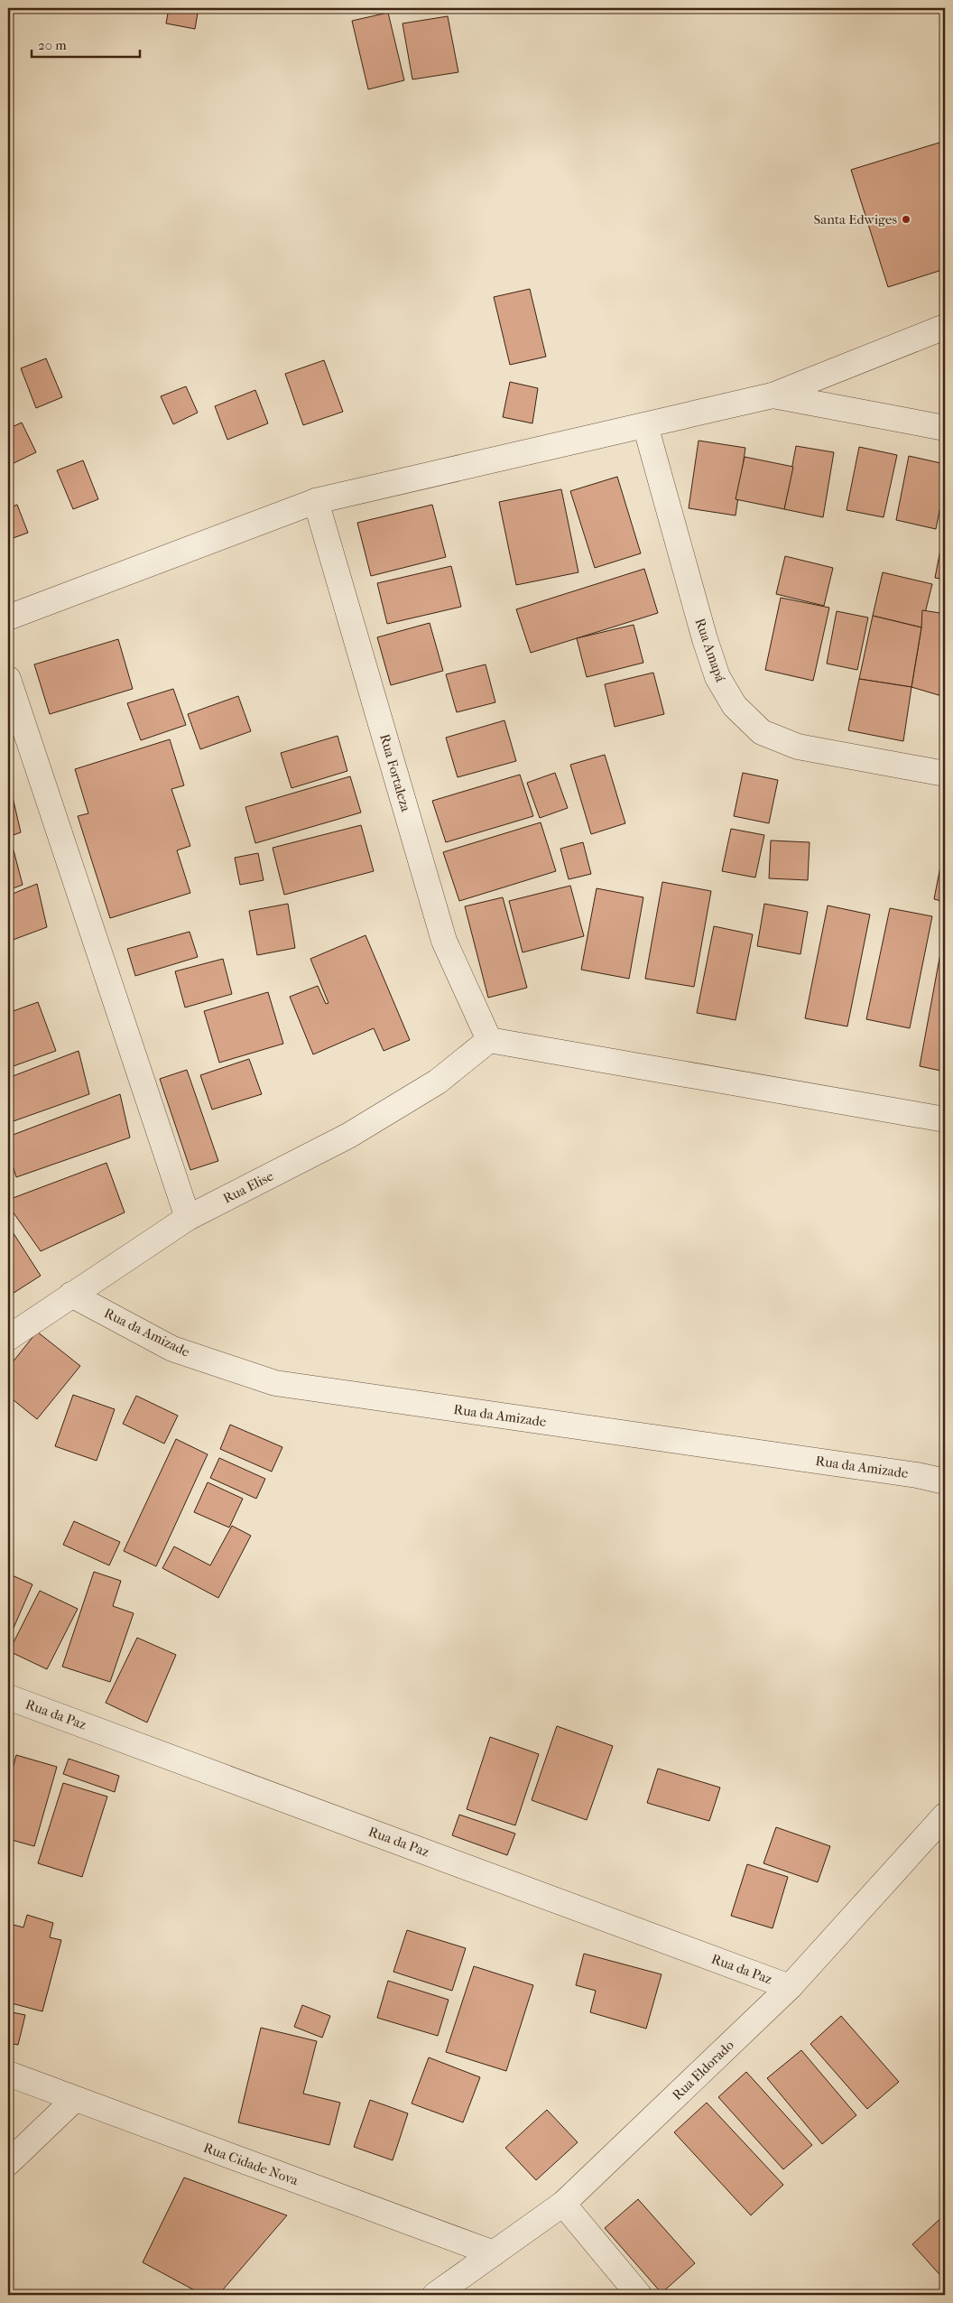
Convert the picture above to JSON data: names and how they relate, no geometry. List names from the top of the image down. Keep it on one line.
{"streets":{"street":["Rua Amapá","Rua Fortaleza","Rua Elise","Rua da Amizade","Rua da Paz","Rua Eldorado","Rua Cidade Nova"]},"crossings":[["Rua Fortaleza","Rua Elise"],["Rua Elise","Rua da Amizade"],["Rua da Paz","Rua Eldorado"],["Rua Eldorado","Rua Cidade Nova"]],"places":["Santa Edwiges"],"scale_bar":"20 m"}
